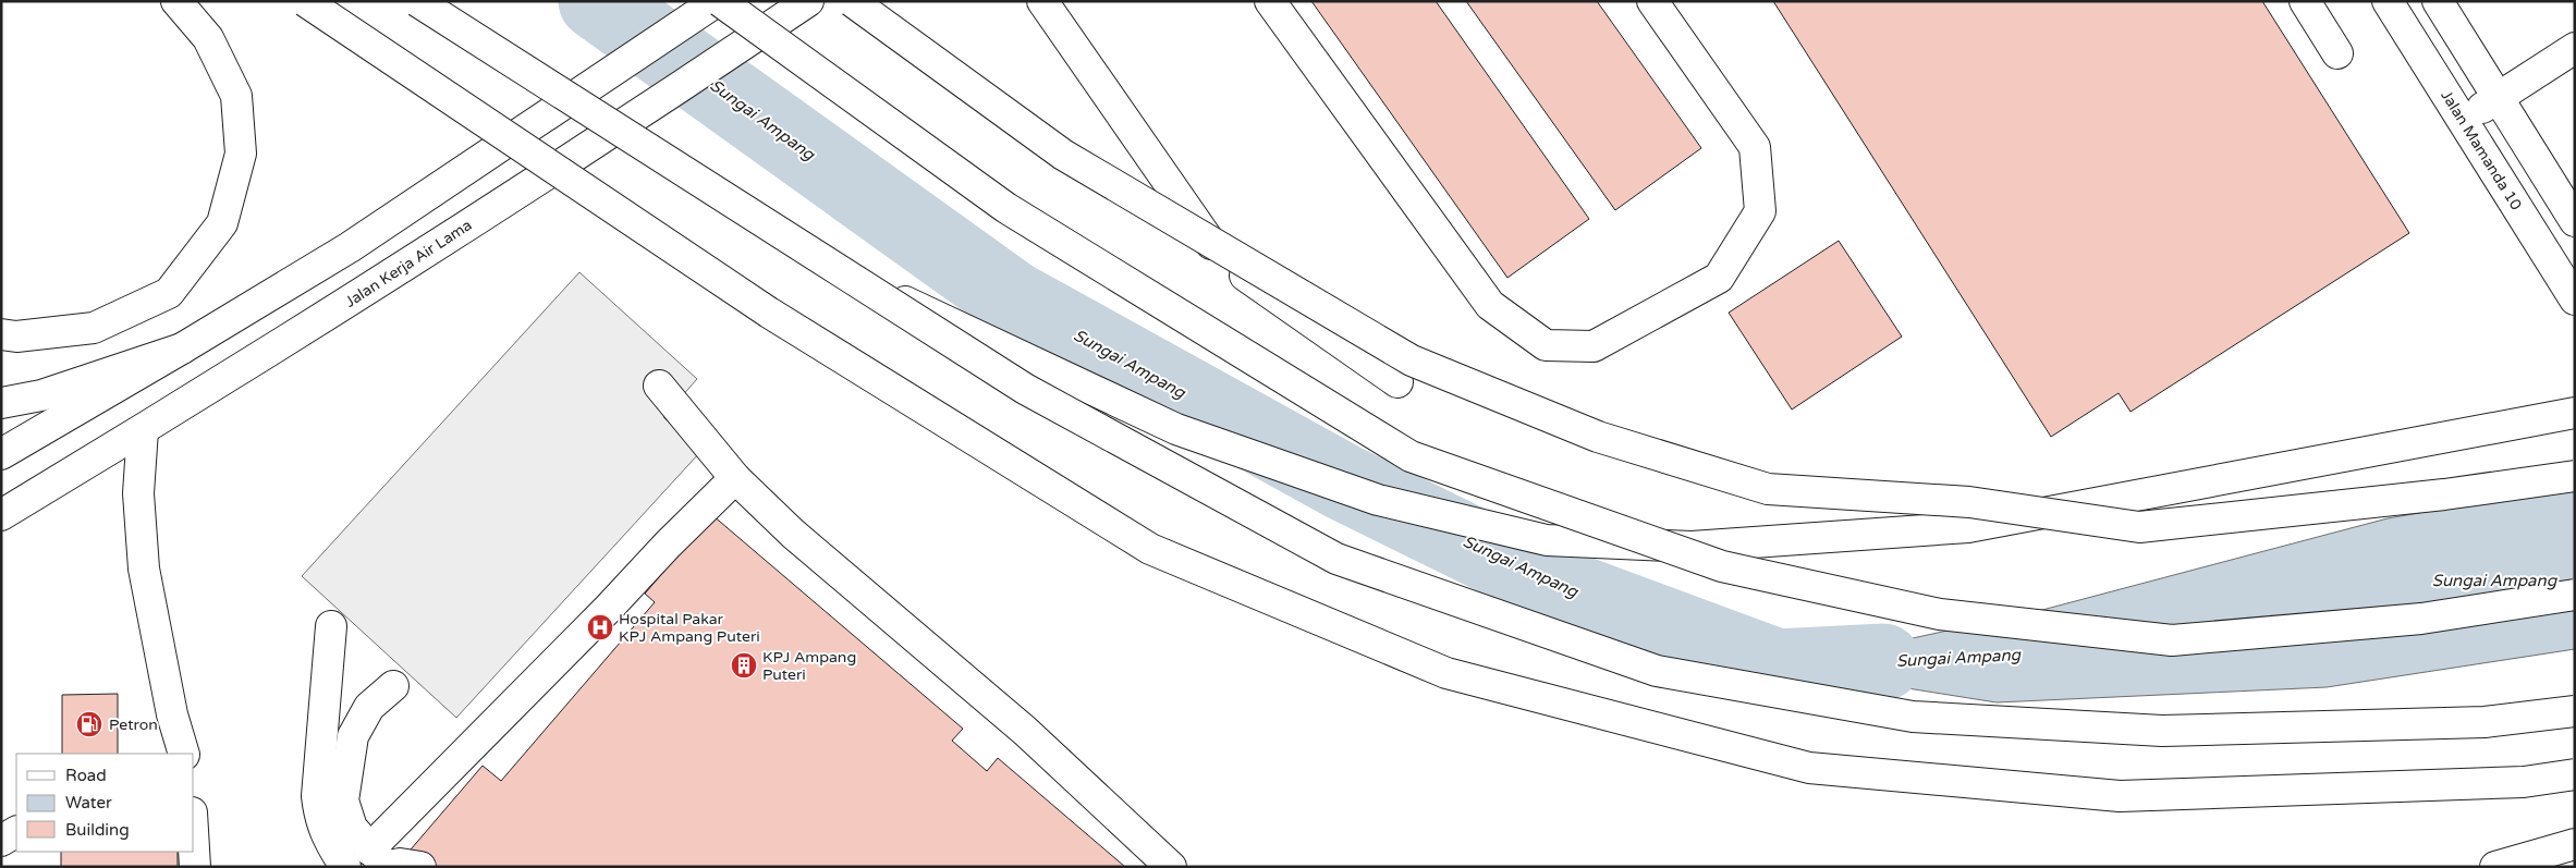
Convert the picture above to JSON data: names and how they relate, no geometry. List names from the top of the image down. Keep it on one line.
{"streets":{"main road":["Jalan Mamanda 10","Jalan Kerja Air Lama"]},"water":["Sungai Ampang"],"places":{"hospital":["Hospital Pakar KPJ Ampang Puteri"],"building":["KPJ Ampang Puteri"],"fuel station":["Petron"]},"legend":["Road","Water","Building"]}
